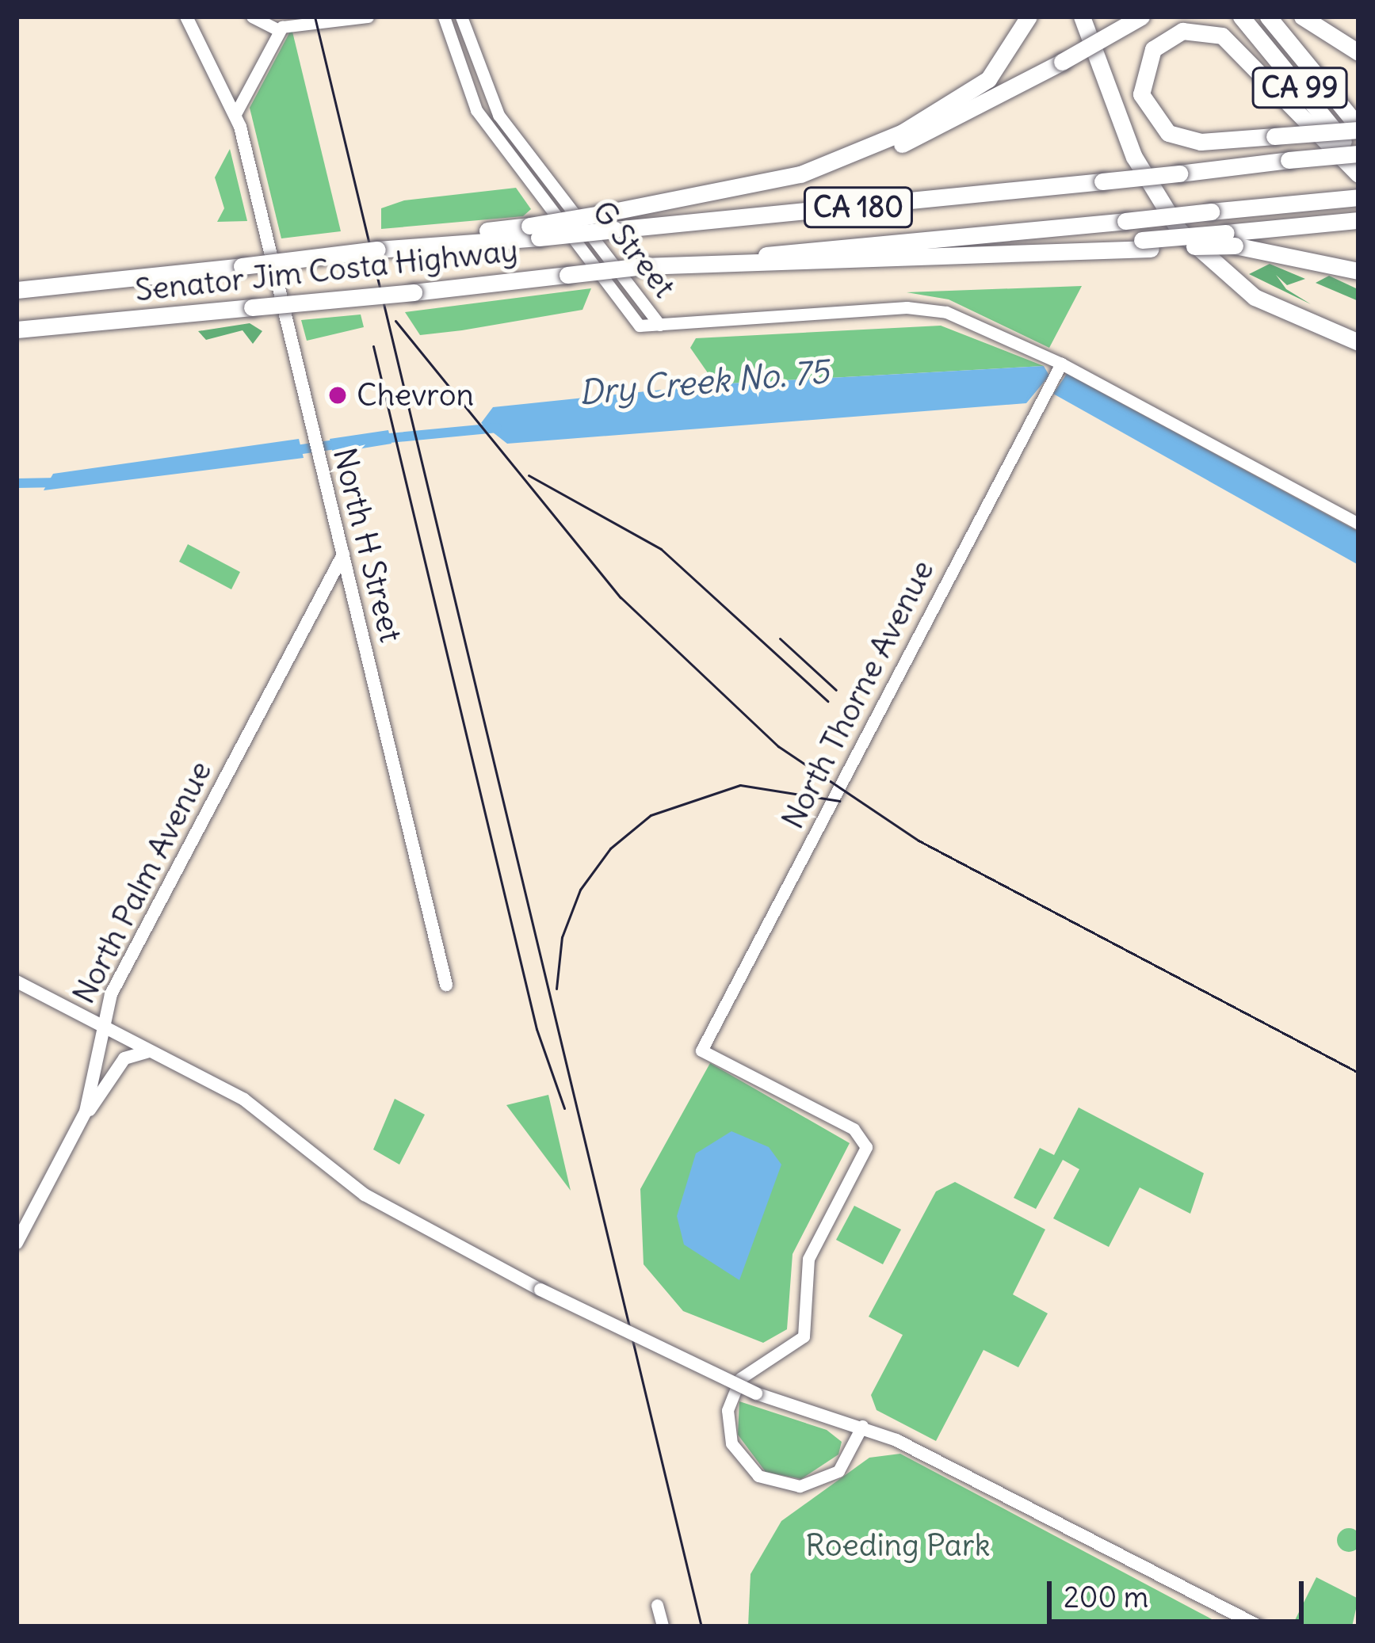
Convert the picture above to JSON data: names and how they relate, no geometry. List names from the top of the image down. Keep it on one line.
{"streets":{"highway":["CA 99","CA 180","Senator Jim Costa Highway"],"main road":["North H Street","North Palm Avenue"],"street":["G Street","North Thorne Avenue"]},"crossings":[["CA 99","CA 180"],["CA 180","Senator Jim Costa Highway"],["North H Street","North Palm Avenue"]],"water":["Dry Creek No. 75"],"parks":["Roeding Park"],"places":["Chevron"],"scale_bar":"200 m"}
